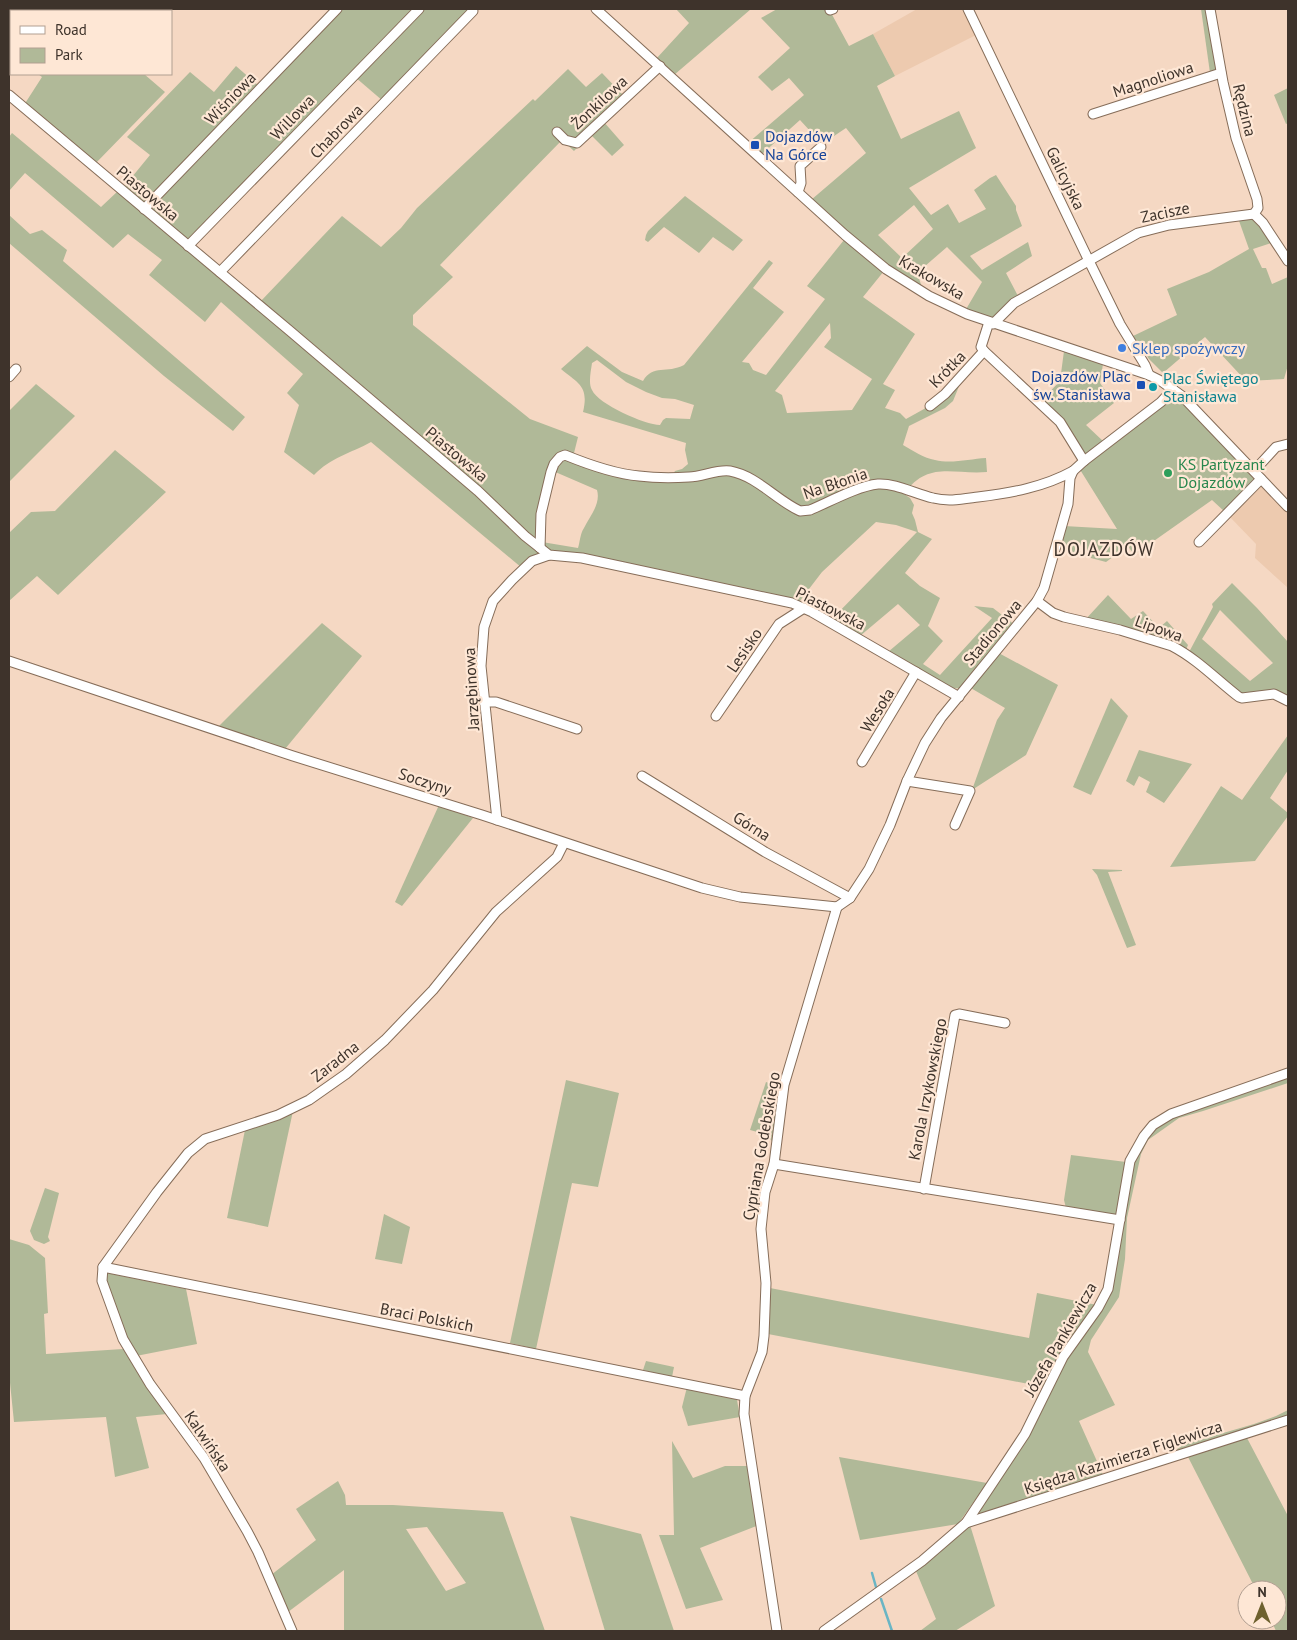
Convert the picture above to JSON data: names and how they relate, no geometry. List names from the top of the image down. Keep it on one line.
{"streets":{"street":["Magnoliowa","Wiśniowa","Żonkilowa","Rędzina","Willowa","Chabrowa","Galicyjska","Piastowska","Zacisze","Krakowska","Krótka","Na Błonia","Lipowa","Stadionowa","Lesisko","Jarzębinowa","Wesoła","Soczyny","Górna","Zaradna","Karola Irzykowskiego","Cypriana Godebskiego","Braci Polskich","Józefa Pankiewicza","Kalwińska","Księdza Kazimierza Figlewicza"]},"crossings":[["Magnoliowa","Rędzina"],["Wiśniowa","Piastowska"],["Żonkilowa","Krakowska"],["Rędzina","Zacisze"],["Willowa","Piastowska"],["Chabrowa","Piastowska"],["Galicyjska","Zacisze"],["Galicyjska","Krakowska"],["Piastowska","Na Błonia"],["Piastowska","Stadionowa"],["Piastowska","Lesisko"],["Piastowska","Jarzębinowa"],["Piastowska","Wesoła"],["Zacisze","Krakowska"],["Na Błonia","Stadionowa"],["Lipowa","Stadionowa"],["Stadionowa","Soczyny"],["Stadionowa","Górna"],["Stadionowa","Cypriana Godebskiego"],["Jarzębinowa","Soczyny"],["Soczyny","Zaradna"],["Soczyny","Cypriana Godebskiego"],["Zaradna","Braci Polskich"],["Zaradna","Kalwińska"],["Cypriana Godebskiego","Braci Polskich"],["Braci Polskich","Kalwińska"],["Józefa Pankiewicza","Księdza Kazimierza Figlewicza"]],"districts":["DOJAZDÓW"],"places":{"transit":["Dojazdów Na Górce","Dojazdów Plac św. Stanisława"],"other":["Sklep spożywczy","Plac Świętego Stanisława","KS Partyzant Dojazdów"]},"legend":["Road","Park"],"north":"top"}
